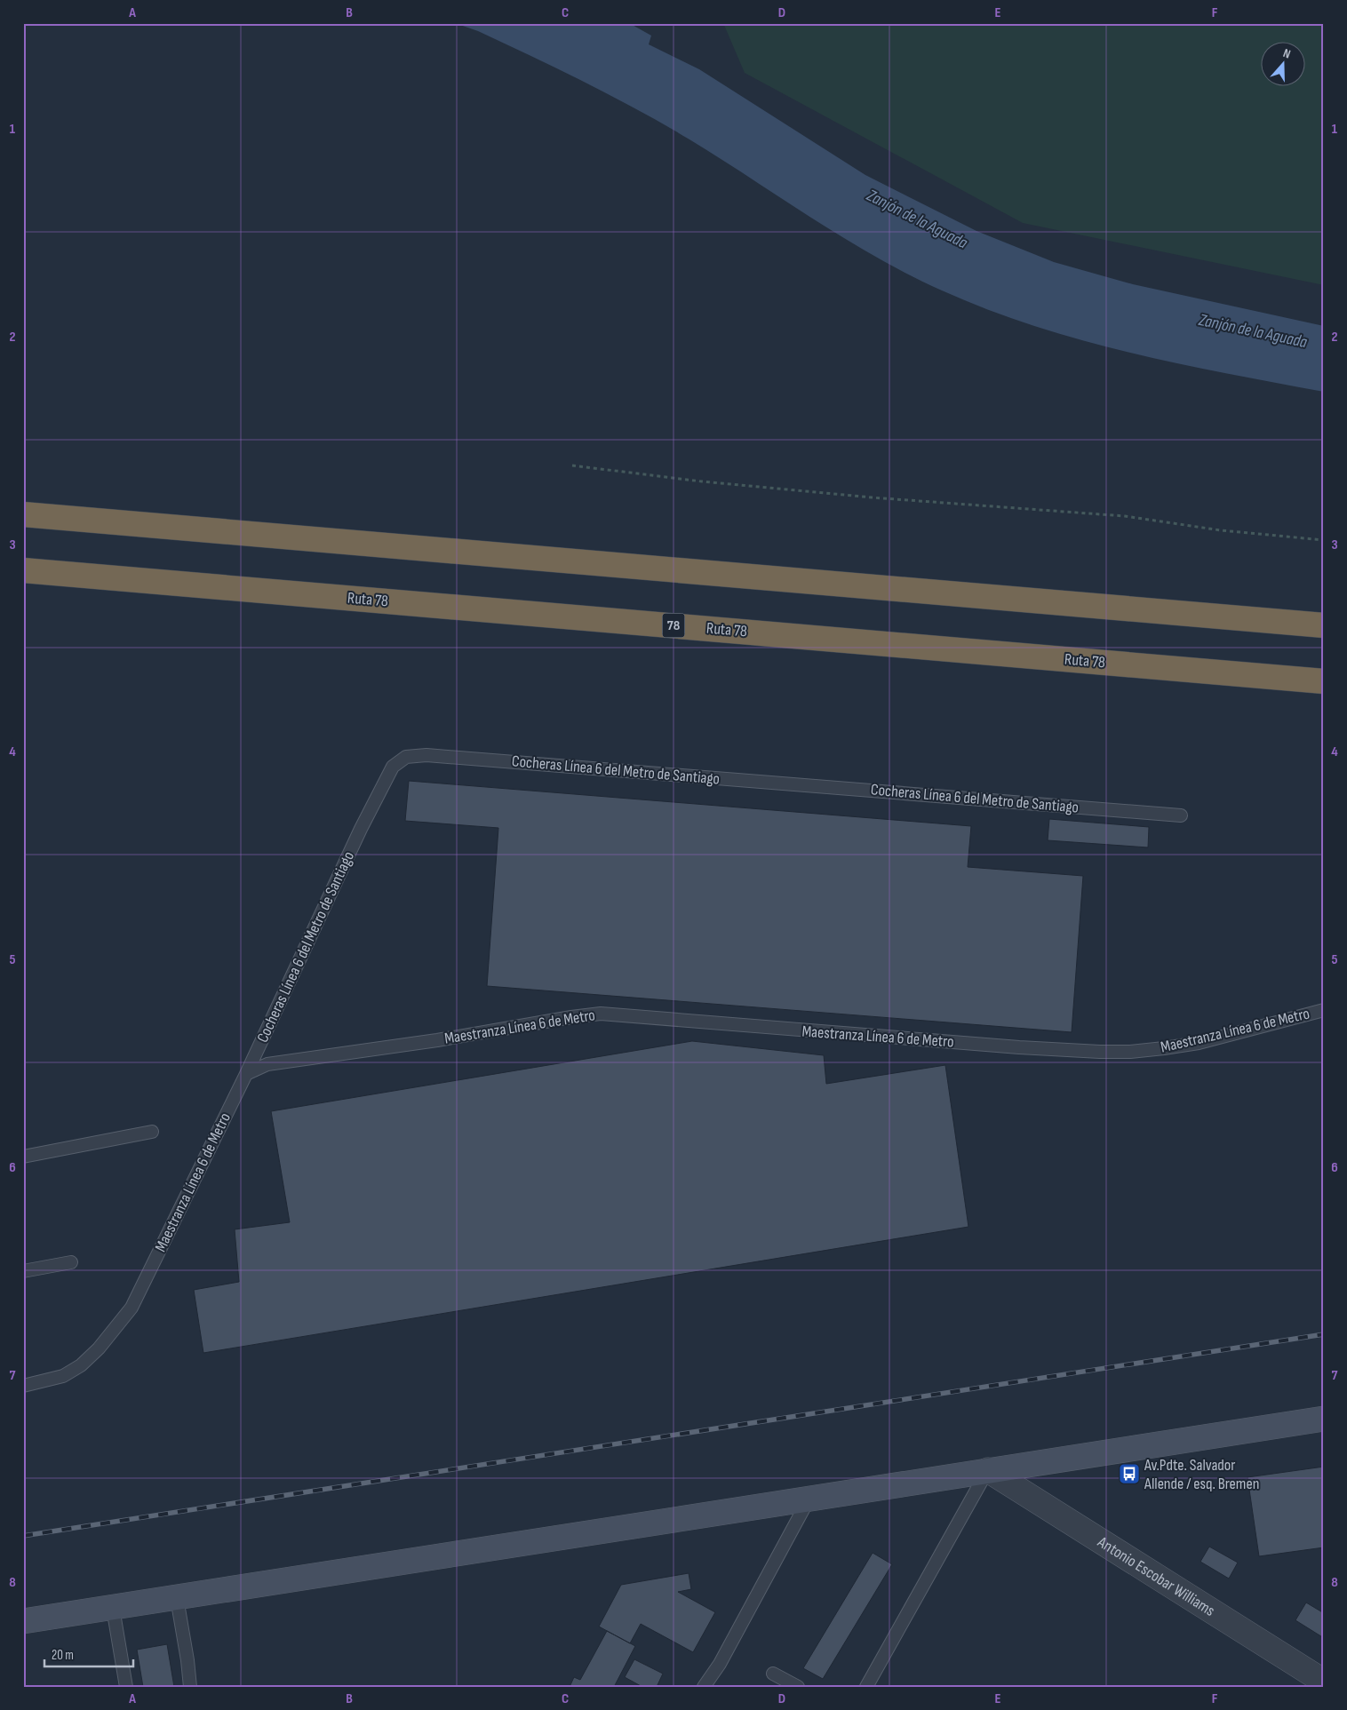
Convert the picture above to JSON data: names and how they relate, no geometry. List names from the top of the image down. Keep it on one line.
{"streets":{"highway":["Ruta 78","78"],"street":["Antonio Escobar Williams"],"lane":["Cocheras Línea 6 del Metro de Santiago","Maestranza Línea 6 de Metro"]},"crossings":[["Cocheras Línea 6 del Metro de Santiago","Maestranza Línea 6 de Metro"]],"water":["Zanjón de la Aguada"],"places":{"bus stop":["Av.Pdte. Salvador Allende / esq. Bremen"]},"scale_bar":"20 m","north":"top","grid":{"columns":["A","B","C","D","E","F"],"rows":["1","2","3","4","5","6","7","8"]}}
